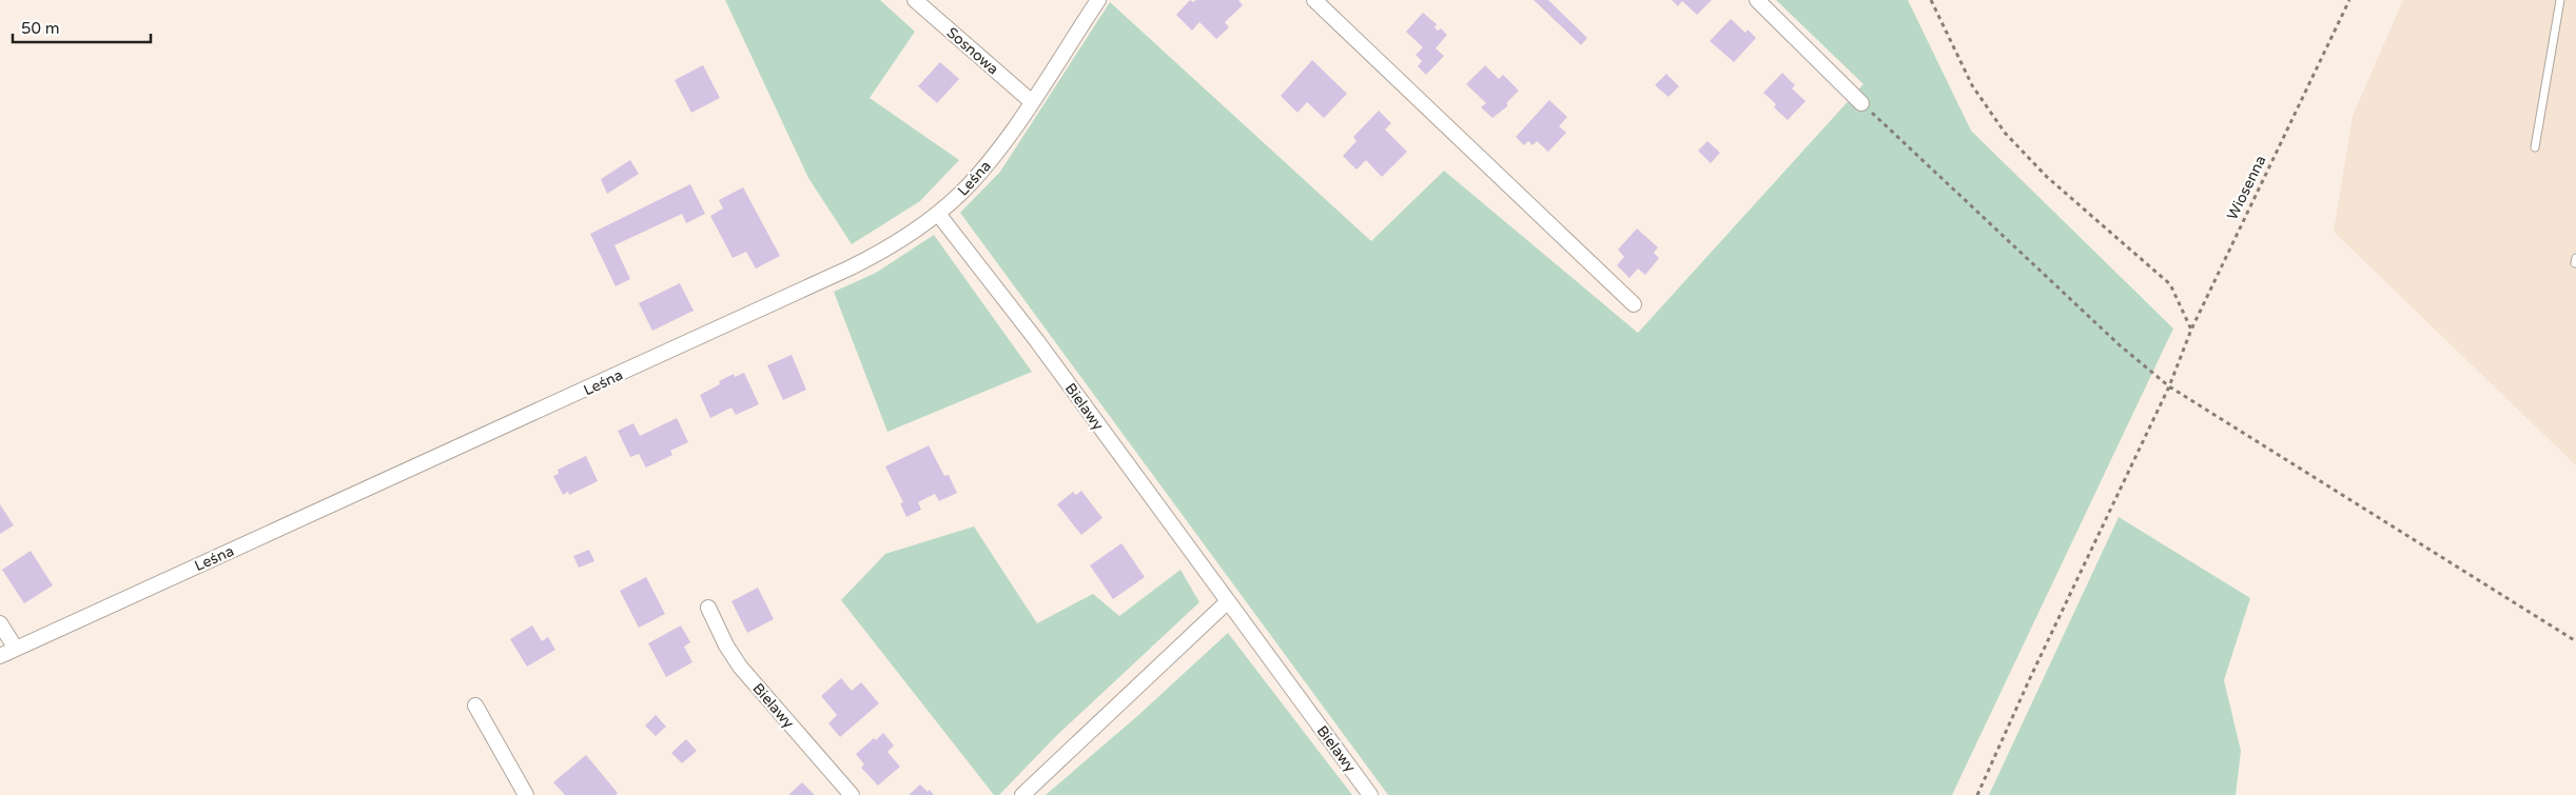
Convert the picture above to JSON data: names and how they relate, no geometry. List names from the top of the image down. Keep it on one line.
{"streets":{"street":["Sosnowa","Leśna","Bielawy"],"path":["Wiosenna"]},"crossings":[["Sosnowa","Leśna"],["Leśna","Bielawy"]],"scale_bar":"50 m"}
